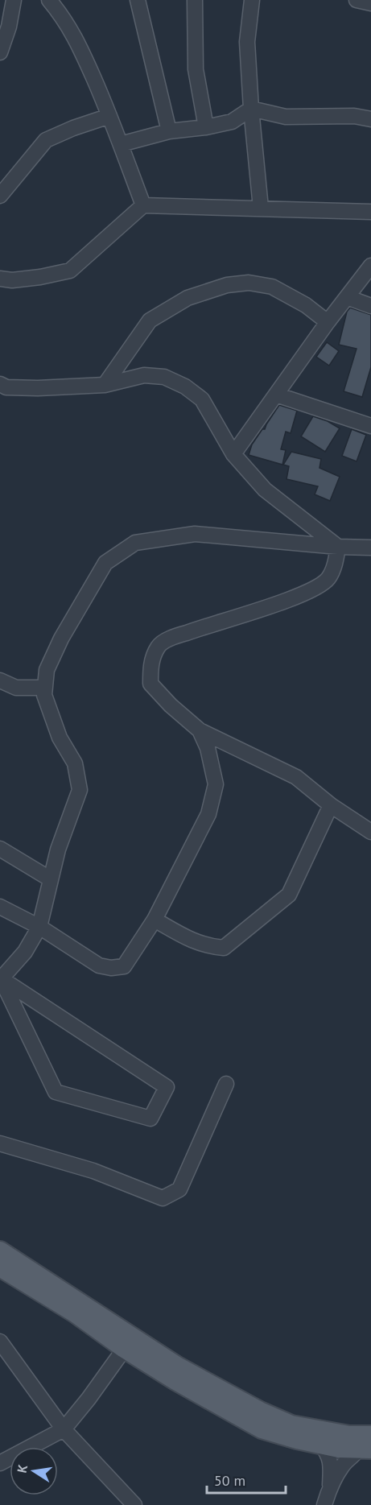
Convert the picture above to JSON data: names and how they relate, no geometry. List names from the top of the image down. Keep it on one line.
{"scale_bar":"50 m","north":"left"}
